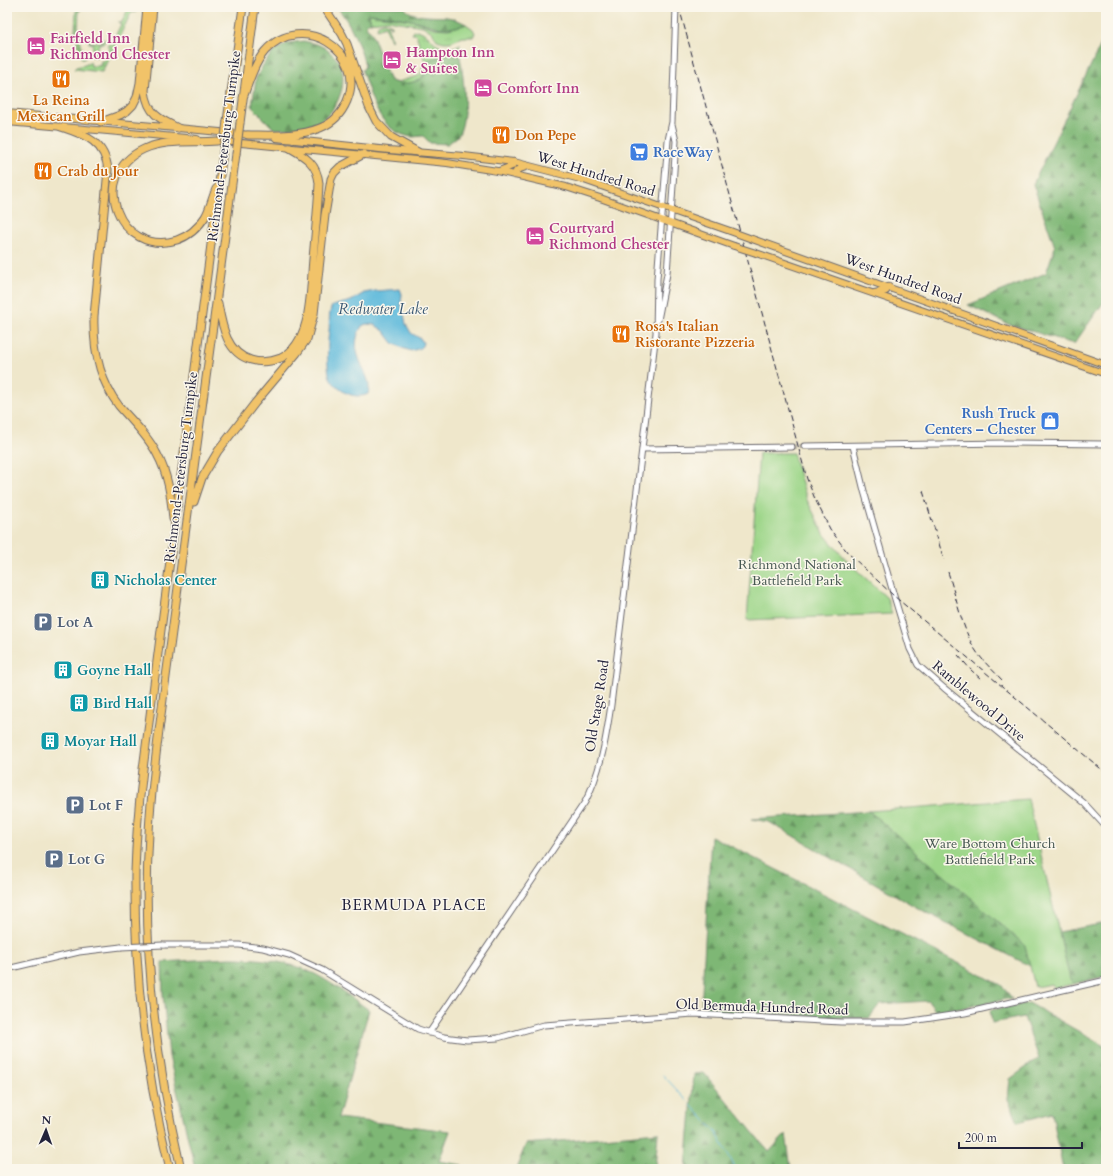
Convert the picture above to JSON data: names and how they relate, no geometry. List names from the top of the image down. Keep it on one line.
{"streets":{"highway":["Richmond-Petersburg Turnpike"],"main road":["West Hundred Road"],"street":["Ramblewood Drive","Old Stage Road","Old Bermuda Hundred Road"]},"crossings":[["West Hundred Road","Old Stage Road"],["Old Stage Road","Old Bermuda Hundred Road"]],"districts":["BERMUDA PLACE"],"water":["Redwater Lake"],"parks":["Richmond National Battlefield Park","Ware Bottom Church Battlefield Park"],"places":{"hotel":["Fairfield Inn Richmond Chester","Hampton Inn & Suites","Comfort Inn","Courtyard Richmond Chester"],"restaurant":["La Reina Mexican Grill","Don Pepe","Crab du Jour","Rosa's Italian Ristorante Pizzeria"],"supermarket":["RaceWay"],"shop":["Rush Truck Centers – Chester"],"building":["Nicholas Center","Goyne Hall","Bird Hall","Moyar Hall"],"parking":["Lot A","Lot F","Lot G"]},"scale_bar":"200 m","north":"top"}
